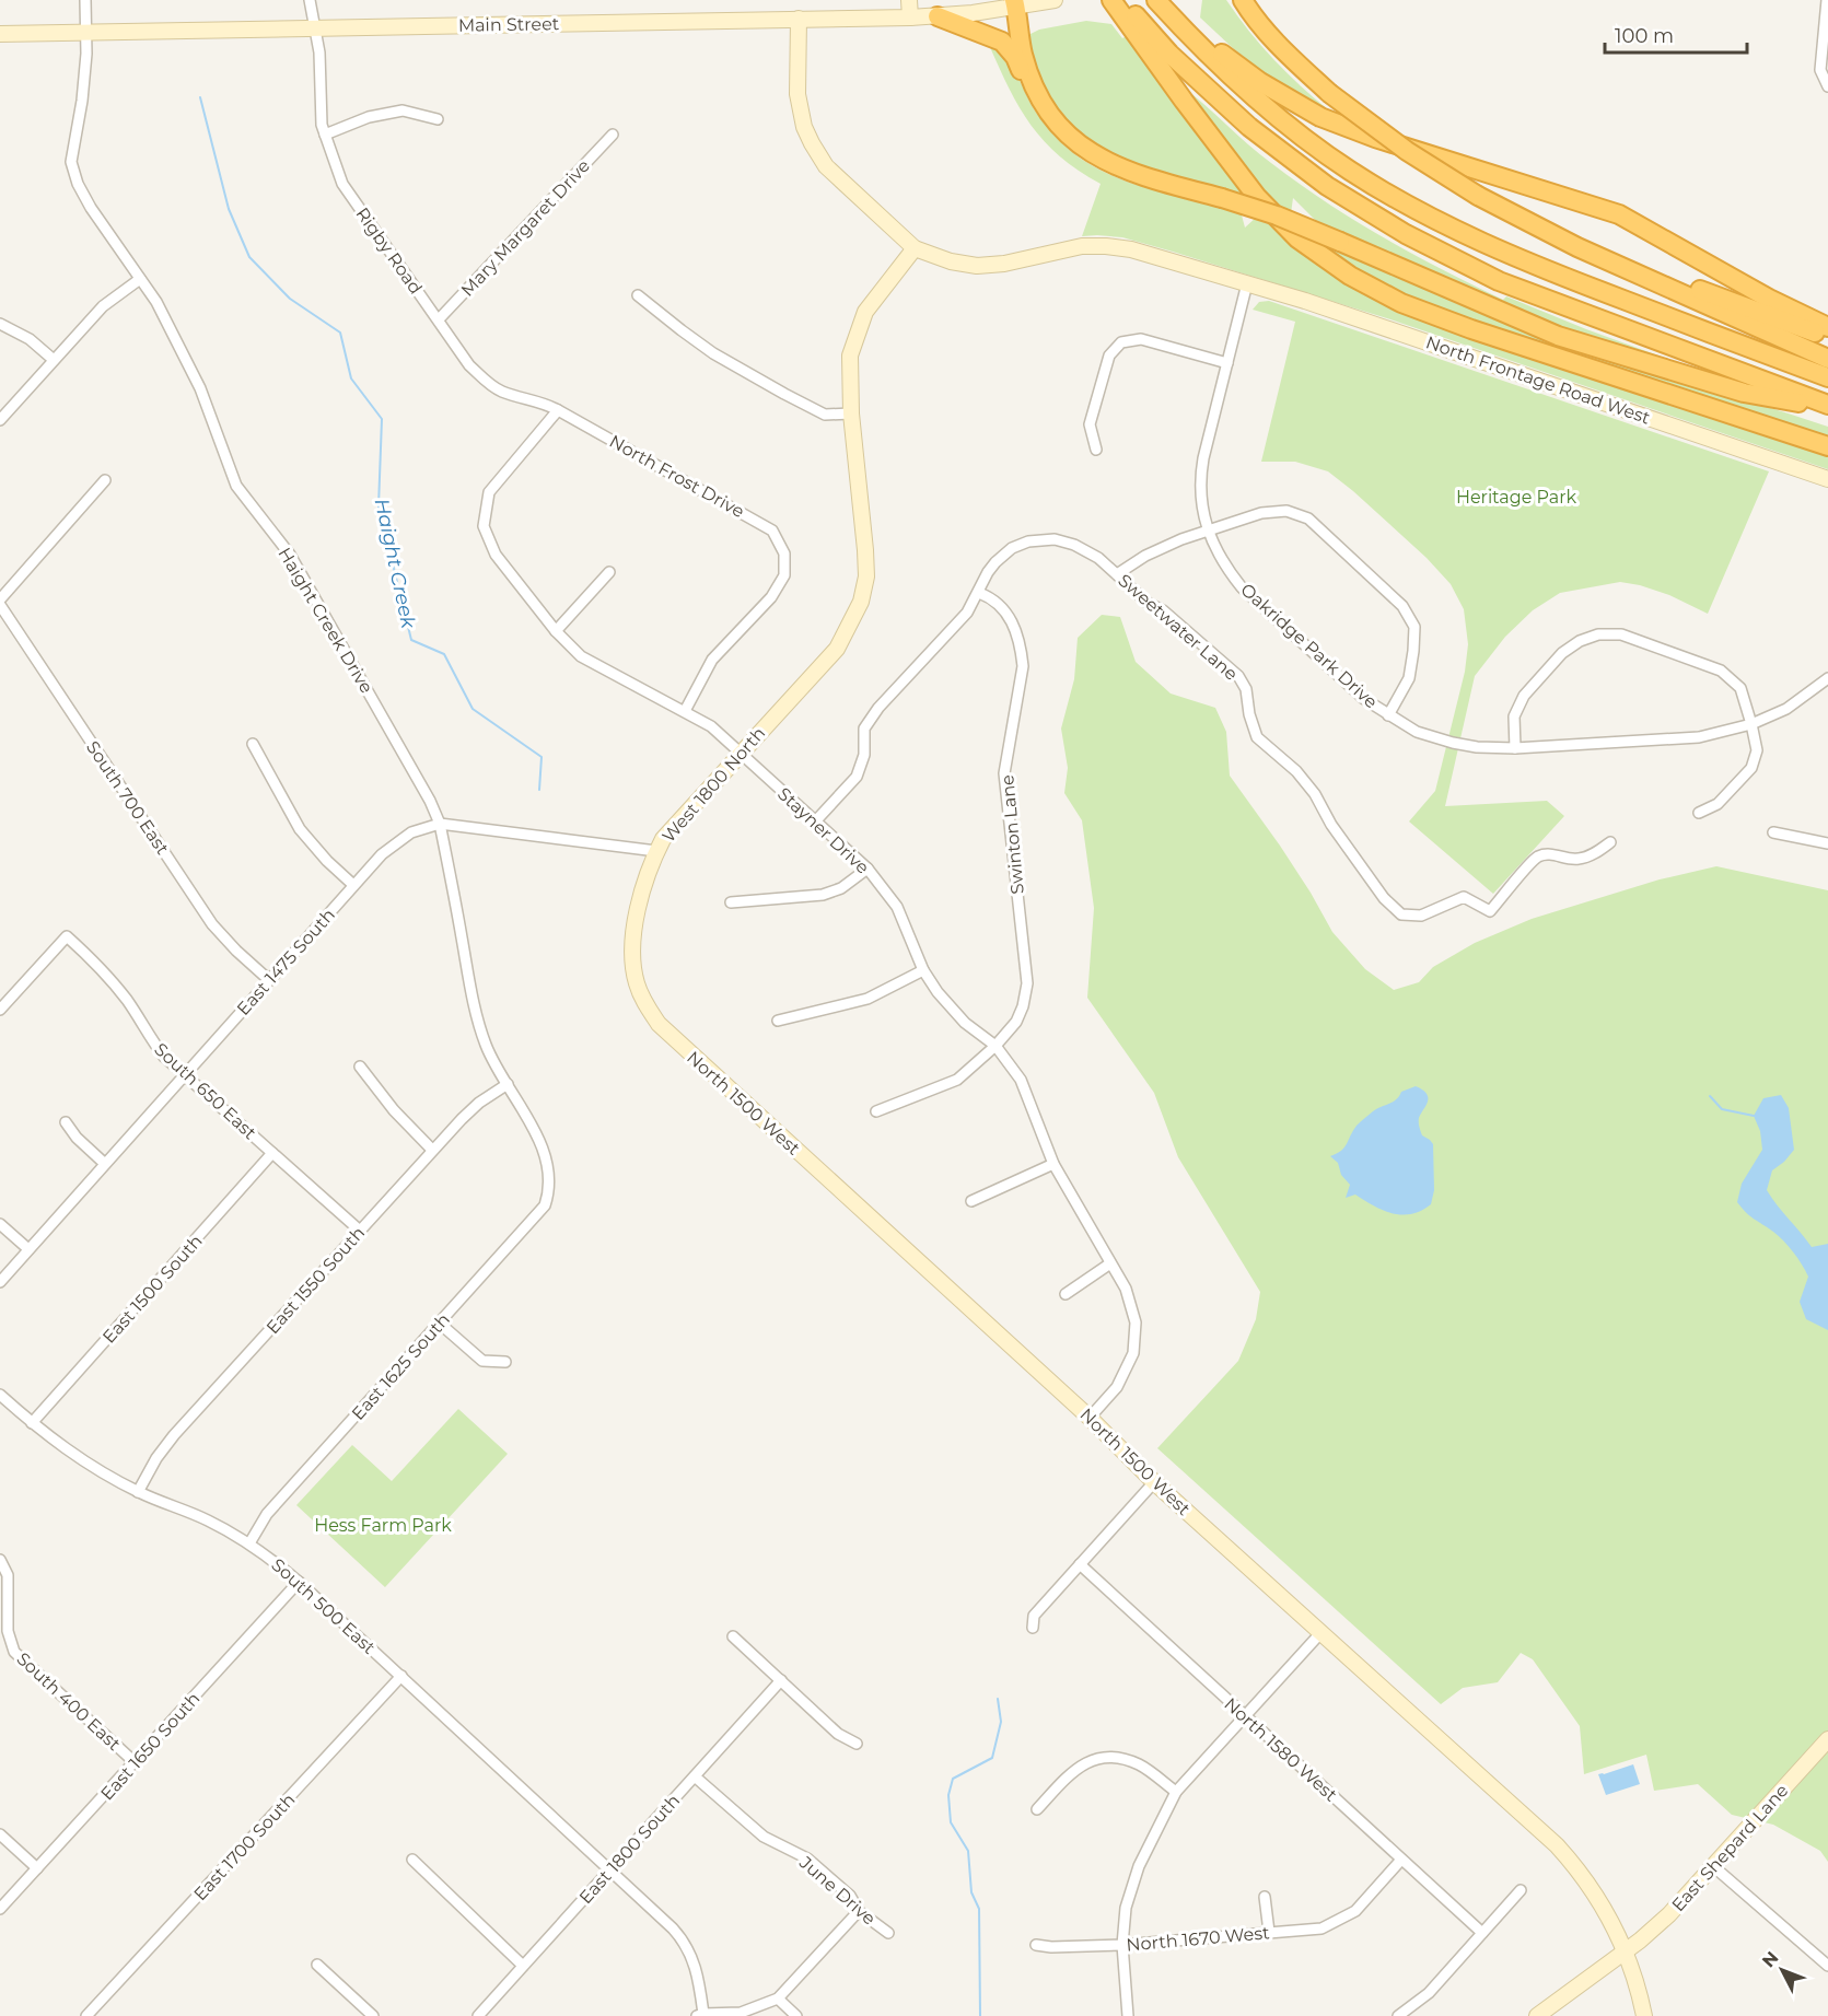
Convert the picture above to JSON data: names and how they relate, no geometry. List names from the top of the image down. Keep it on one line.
{"streets":{"street":["Main Street","Mary Margaret Drive","Rigby Road","North Frontage Road West","North Frost Drive","Haight Creek Drive","Sweetwater Lane","Oakridge Park Drive","West 1800 North","South 700 East","Stayner Drive","Swinton Lane","East 1475 South","South 650 East","North 1500 West","East 1550 South","East 1500 South","East 1625 South","South 500 East","South 400 East","East 1650 South","North 1580 West","East 1700 South","East Shepard Lane","East 1800 South","June Drive","North 1670 West"]},"crossings":[["Main Street","Rigby Road"],["Main Street","Haight Creek Drive"],["Mary Margaret Drive","Rigby Road"],["Rigby Road","North Frost Drive"],["Rigby Road","Stayner Drive"],["North Frontage Road West","Oakridge Park Drive"],["North Frontage Road West","West 1800 North"],["North Frost Drive","Stayner Drive"],["Haight Creek Drive","East 1475 South"],["Haight Creek Drive","East 1550 South"],["Haight Creek Drive","East 1625 South"],["Sweetwater Lane","Stayner Drive"],["Sweetwater Lane","Swinton Lane"],["West 1800 North","Stayner Drive"],["West 1800 North","East 1475 South"],["West 1800 North","North 1500 West"],["South 700 East","East 1475 South"],["Stayner Drive","Swinton Lane"],["Stayner Drive","North 1500 West"],["East 1475 South","South 650 East"],["South 650 East","East 1550 South"],["South 650 East","East 1500 South"],["North 1500 West","East Shepard Lane"],["East 1550 South","South 500 East"],["East 1500 South","South 500 East"],["East 1625 South","South 500 East"],["South 500 East","East 1650 South"],["South 500 East","East 1700 South"],["South 500 East","East 1800 South"],["South 400 East","East 1650 South"],["North 1580 West","North 1670 West"],["East 1800 South","June Drive"]],"water":["Haight Creek"],"parks":["Heritage Park","Hess Farm Park"],"scale_bar":"100 m","north":"top left"}
